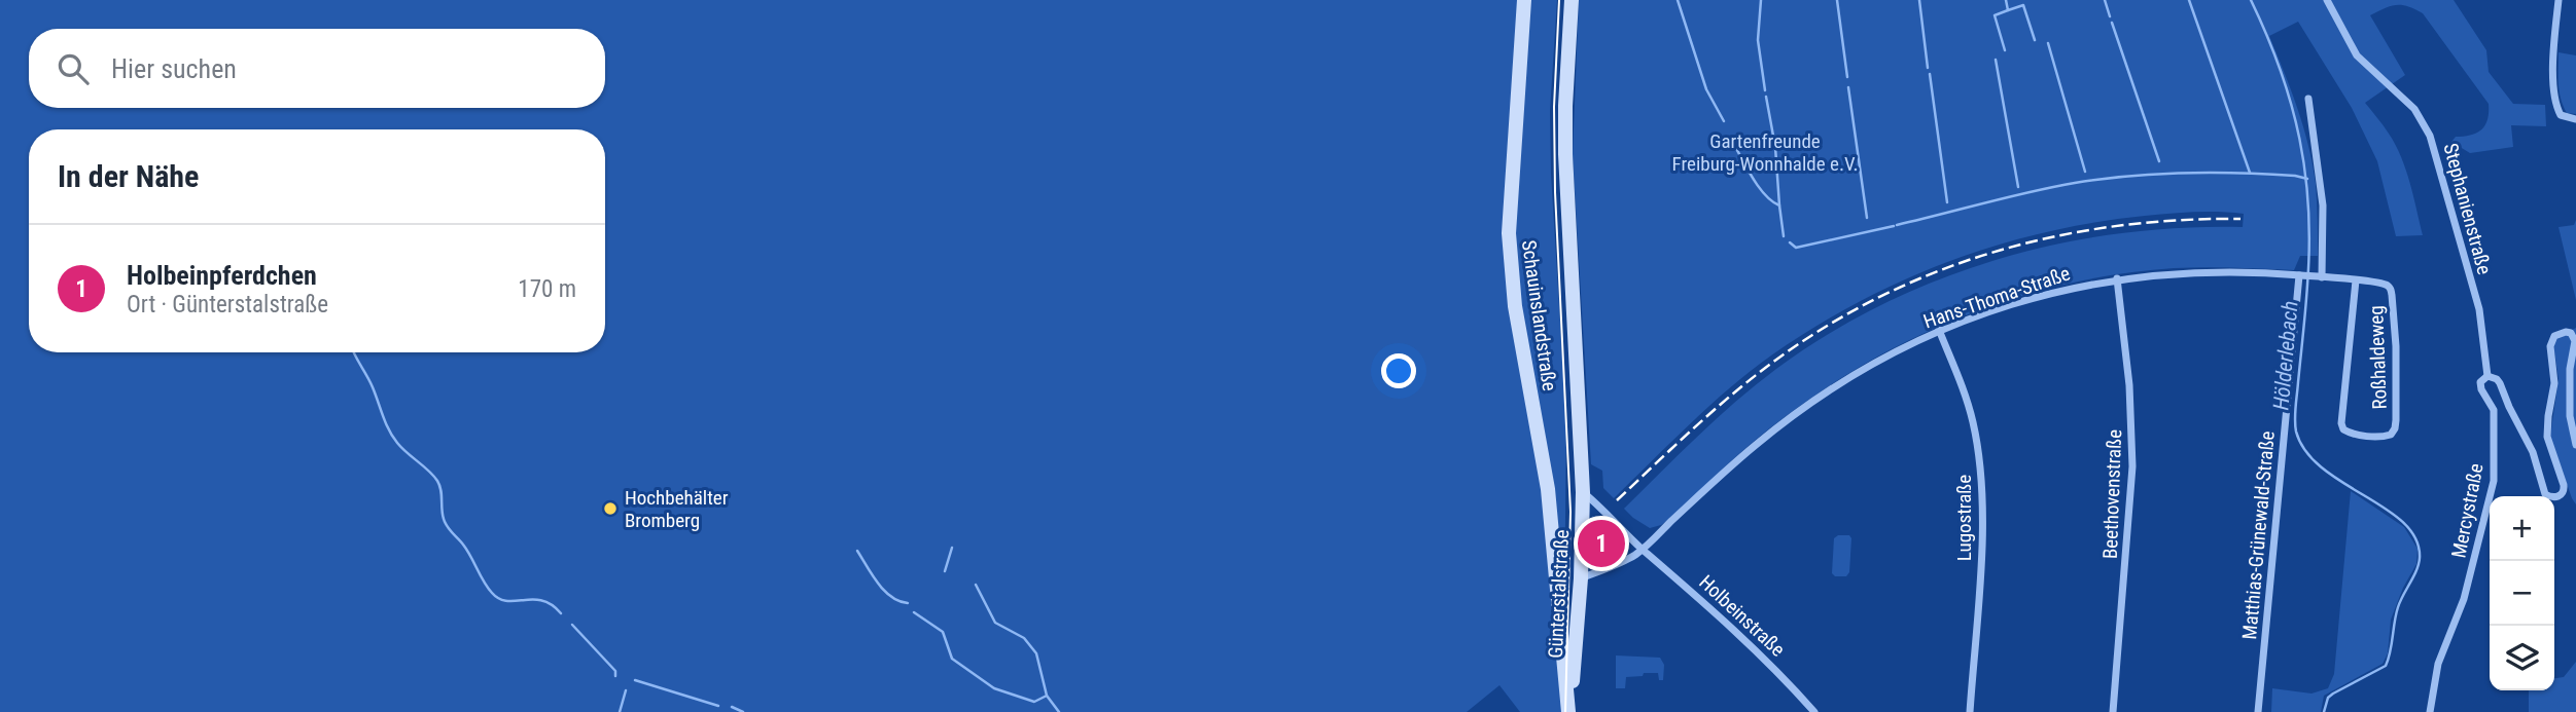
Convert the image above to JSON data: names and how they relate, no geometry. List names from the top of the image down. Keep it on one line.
{"streets":{"main road":["Schauinslandstraße","Günterstalstraße"],"street":["Stephanienstraße","Hans-Thoma-Straße","Roßhaldeweg","Beethovenstraße","Mercystraße","Lugostraße","Matthias-Grünewald-Straße","Holbeinstraße"]},"crossings":[["Stephanienstraße","Mercystraße"],["Hans-Thoma-Straße","Roßhaldeweg"],["Hans-Thoma-Straße","Beethovenstraße"],["Hans-Thoma-Straße","Lugostraße"],["Hans-Thoma-Straße","Matthias-Grünewald-Straße"],["Hans-Thoma-Straße","Holbeinstraße"],["Schauinslandstraße","Günterstalstraße"],["Schauinslandstraße","Holbeinstraße"],["Roßhaldeweg","Matthias-Grünewald-Straße"],["Günterstalstraße","Holbeinstraße"]],"water":["Hölderlebach"],"parks":["Gartenfreunde Freiburg-Wonnhalde e.V."],"places":["Hochbehälter Bromberg"],"page":{"search":"Hier suchen","heading":"In der Nähe","list":[{"mark":"1","name":"Holbeinpferdchen","note":"Ort · Günterstalstraße","value":"170 m"}],"map_buttons":["+","−"],"pins":"1"}}
